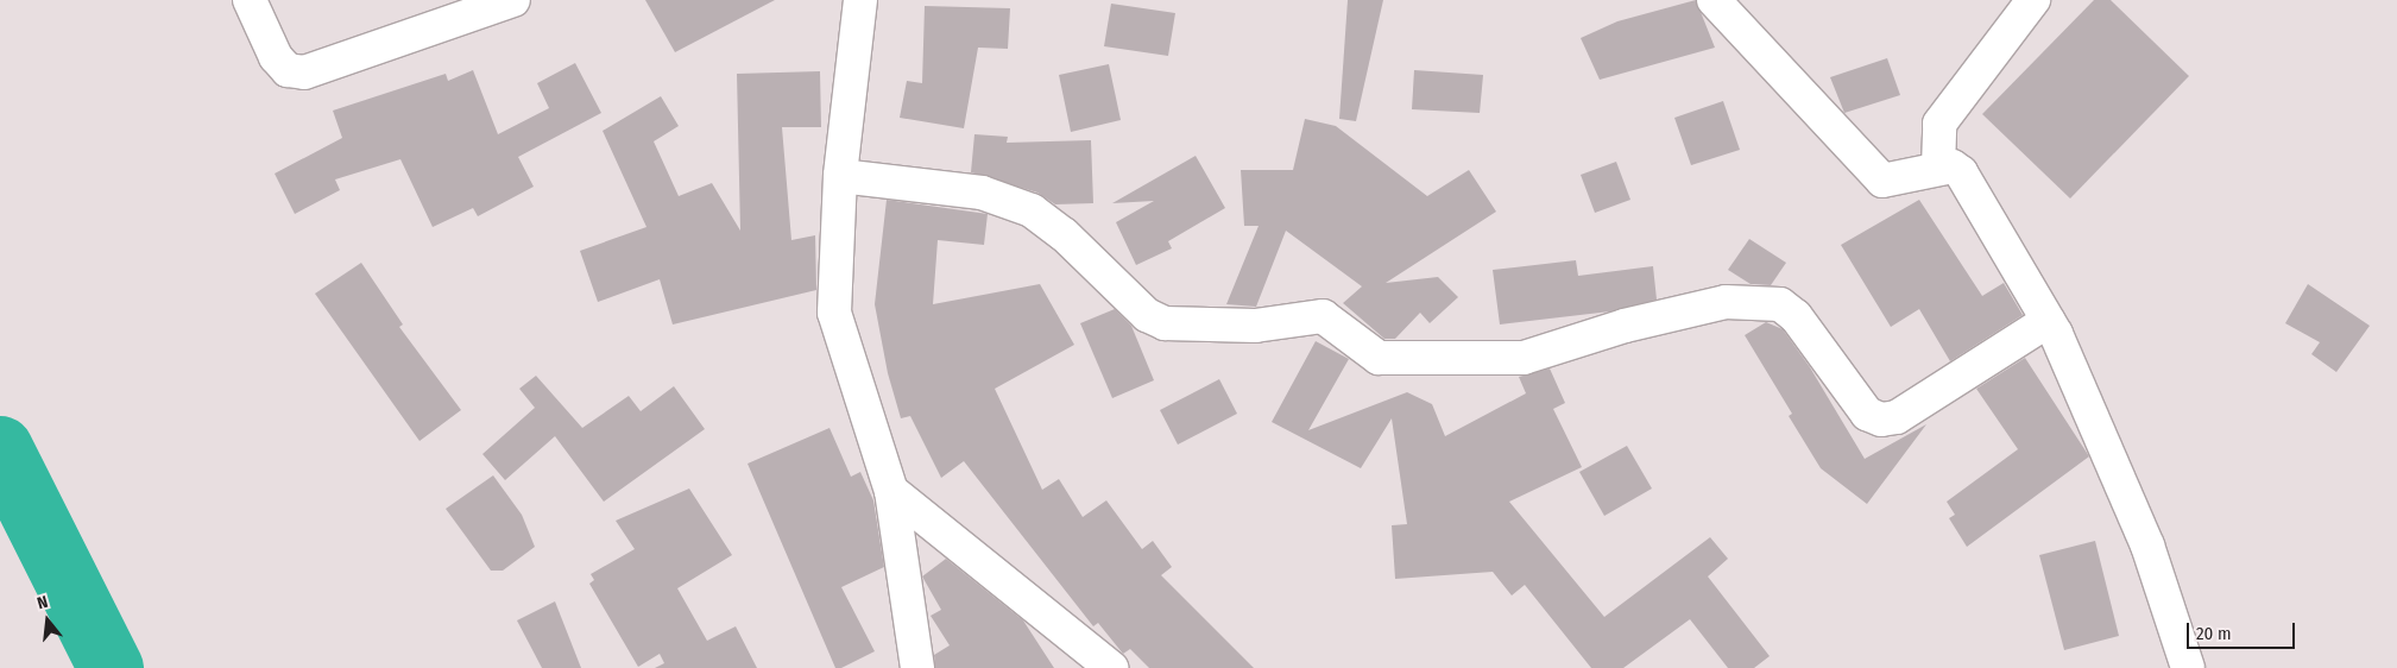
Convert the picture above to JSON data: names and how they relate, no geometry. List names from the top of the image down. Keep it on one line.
{"scale_bar":"20 m","north":"top"}
